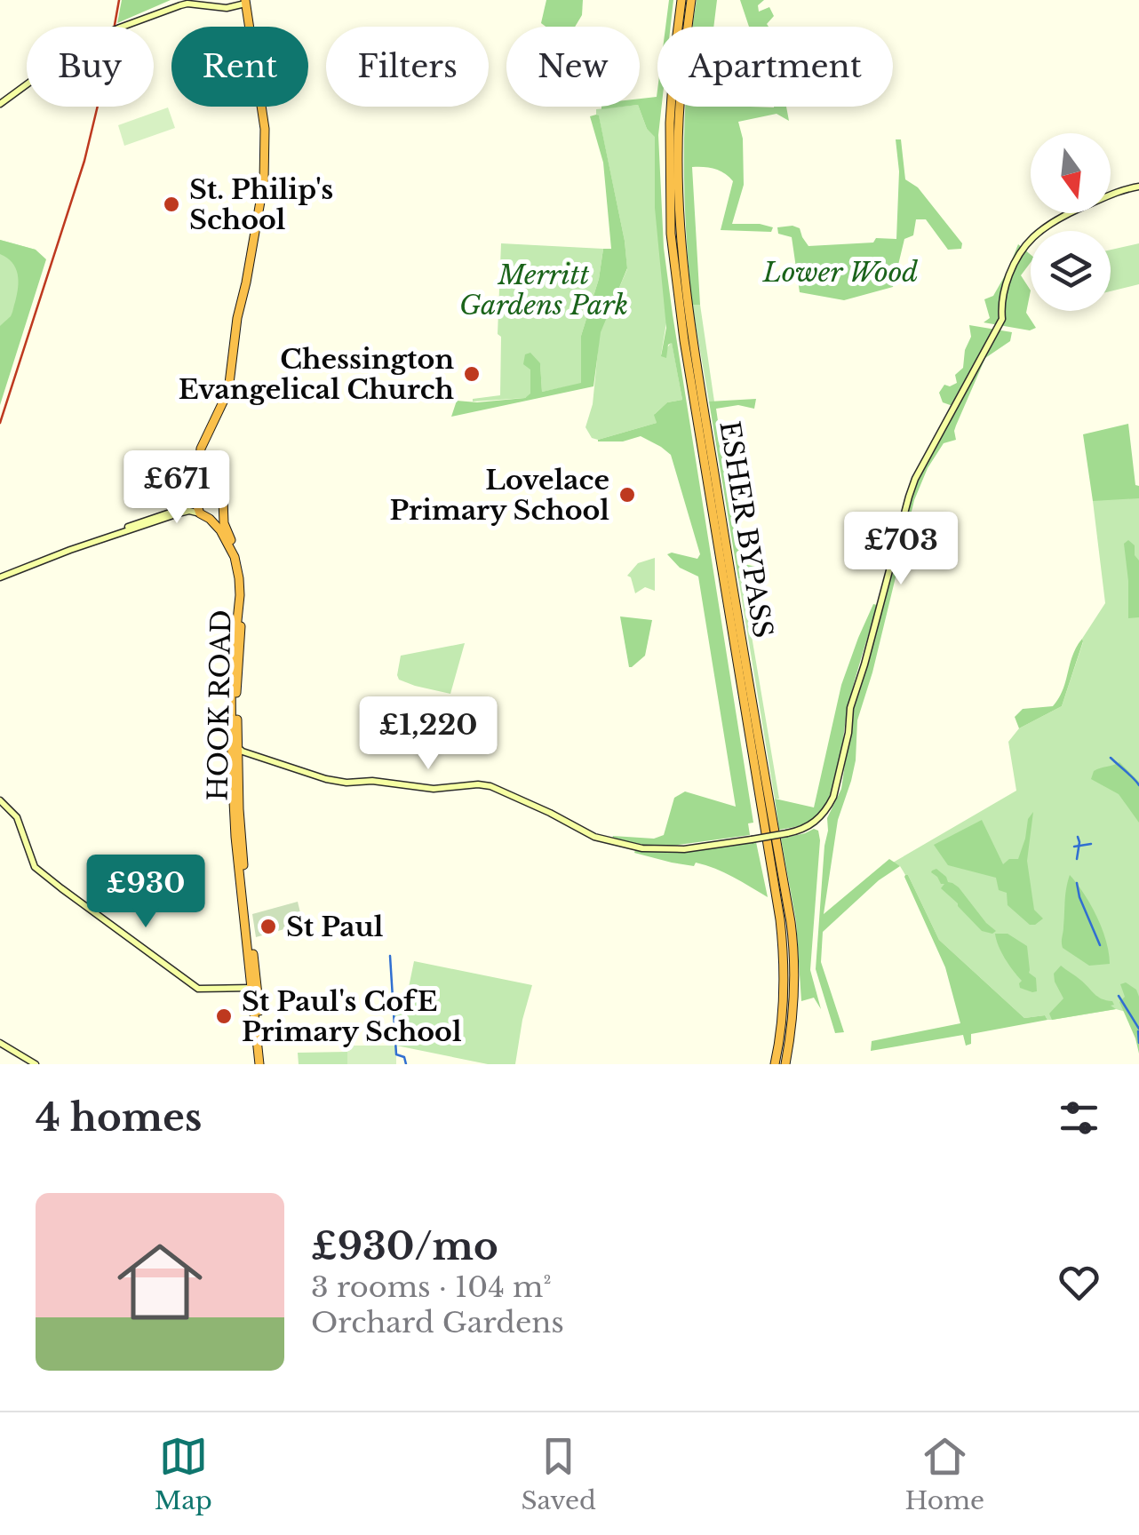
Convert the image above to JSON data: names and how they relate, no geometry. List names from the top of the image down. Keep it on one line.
{"streets":{"highway":["ESHER BYPASS","HOOK ROAD"]},"parks":["Lower Wood","Merritt Gardens Park"],"places":["St. Philip's School","Chessington Evangelical Church","Lovelace Primary School","St Paul","St Paul's CofE Primary School"],"north":"bottom","page":{"chip":["Buy","Rent","Filters","New","Apartment"],"price":["£671","£703","£1,220","£930"],"heading":"4 homes","list":[{"name":"£930/mo","note":"3 rooms · 104 m² · Orchard Gardens"}],"tabs":["Map","Saved","Home"]}}
